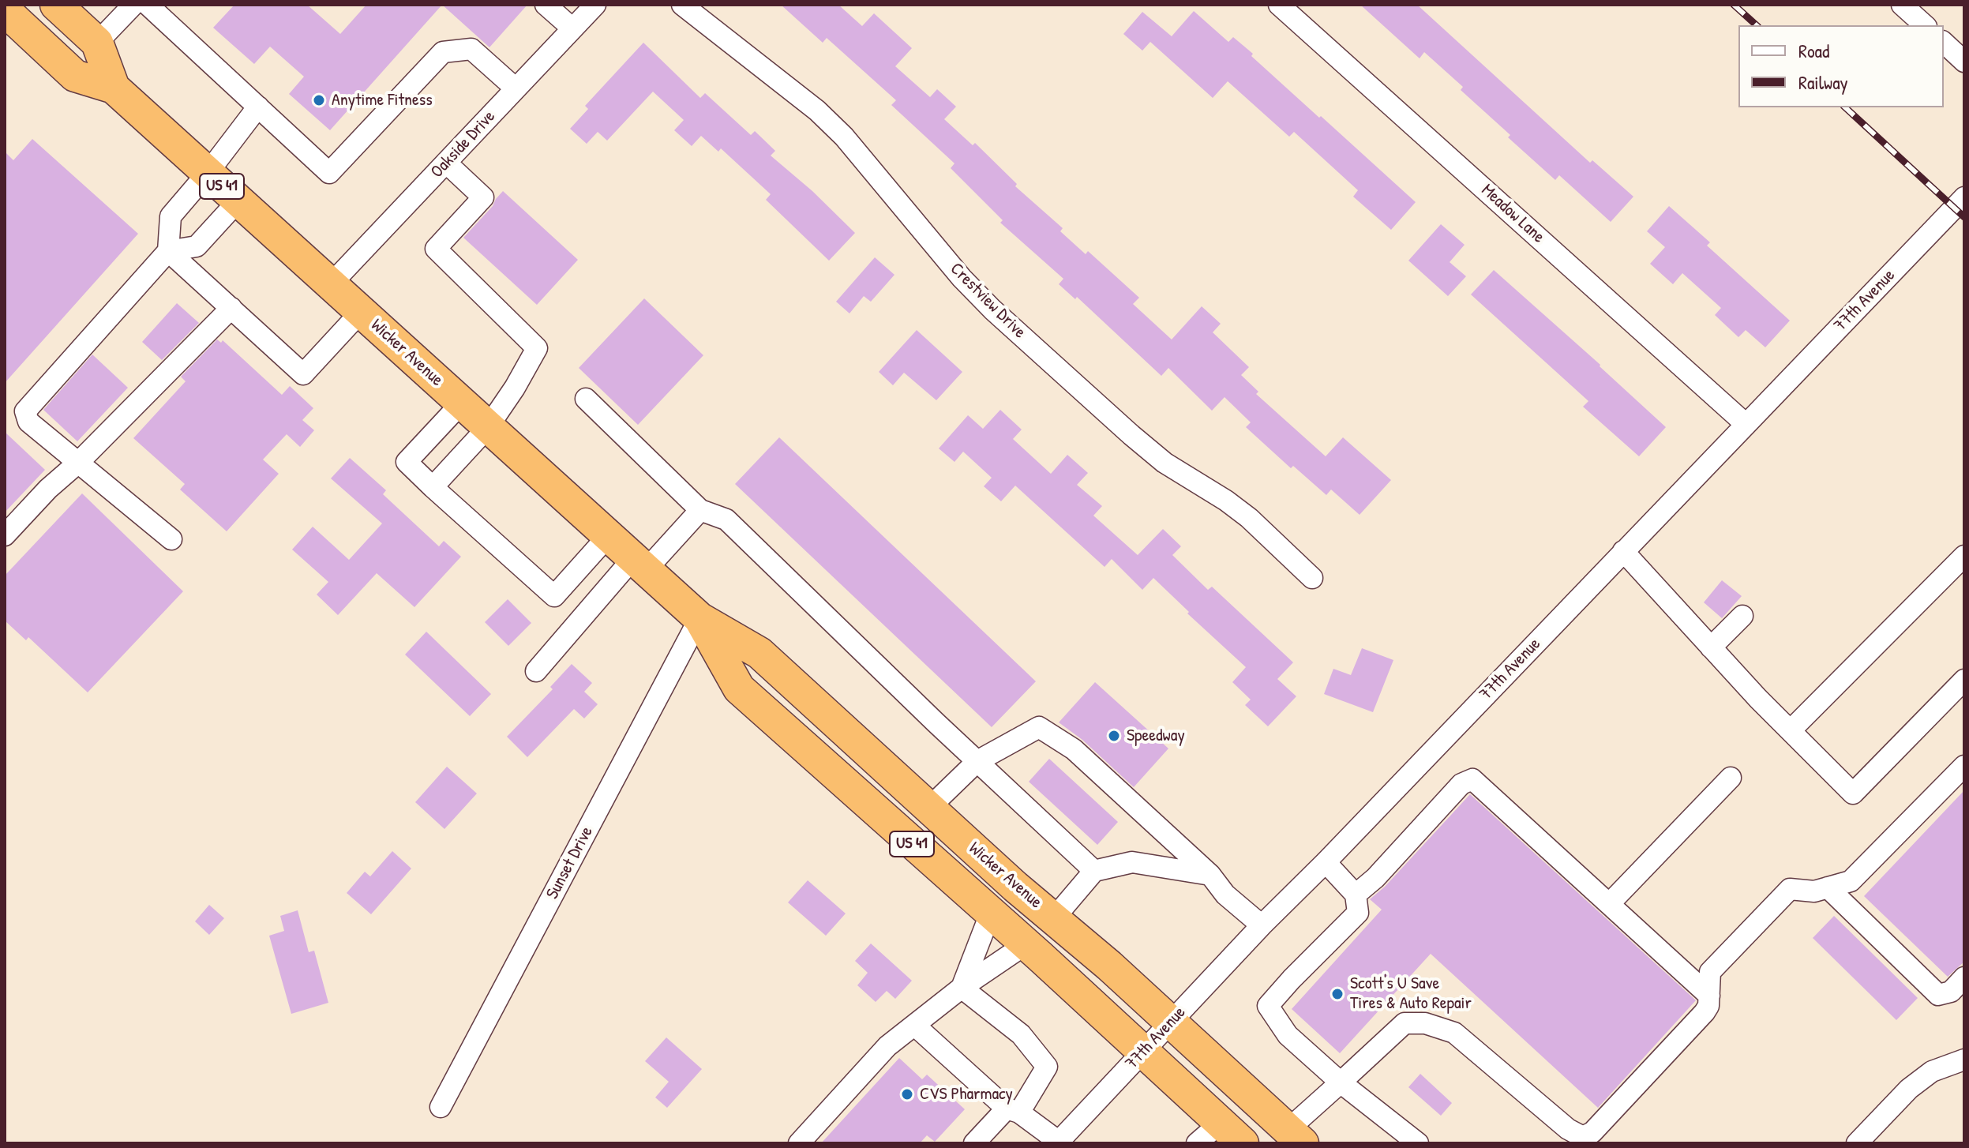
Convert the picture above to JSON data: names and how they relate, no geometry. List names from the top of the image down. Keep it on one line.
{"streets":{"highway":["US 41","Wicker Avenue"],"street":["Oakside Drive","Meadow Lane","Crestview Drive","77th Avenue","Sunset Drive"]},"crossings":[["Oakside Drive","Wicker Avenue"],["Meadow Lane","77th Avenue"],["77th Avenue","Wicker Avenue"],["Wicker Avenue","Sunset Drive"]],"places":["Anytime Fitness","Speedway","Scott's U Save Tires & Auto Repair","CVS Pharmacy"],"legend":["Road","Railway"]}
